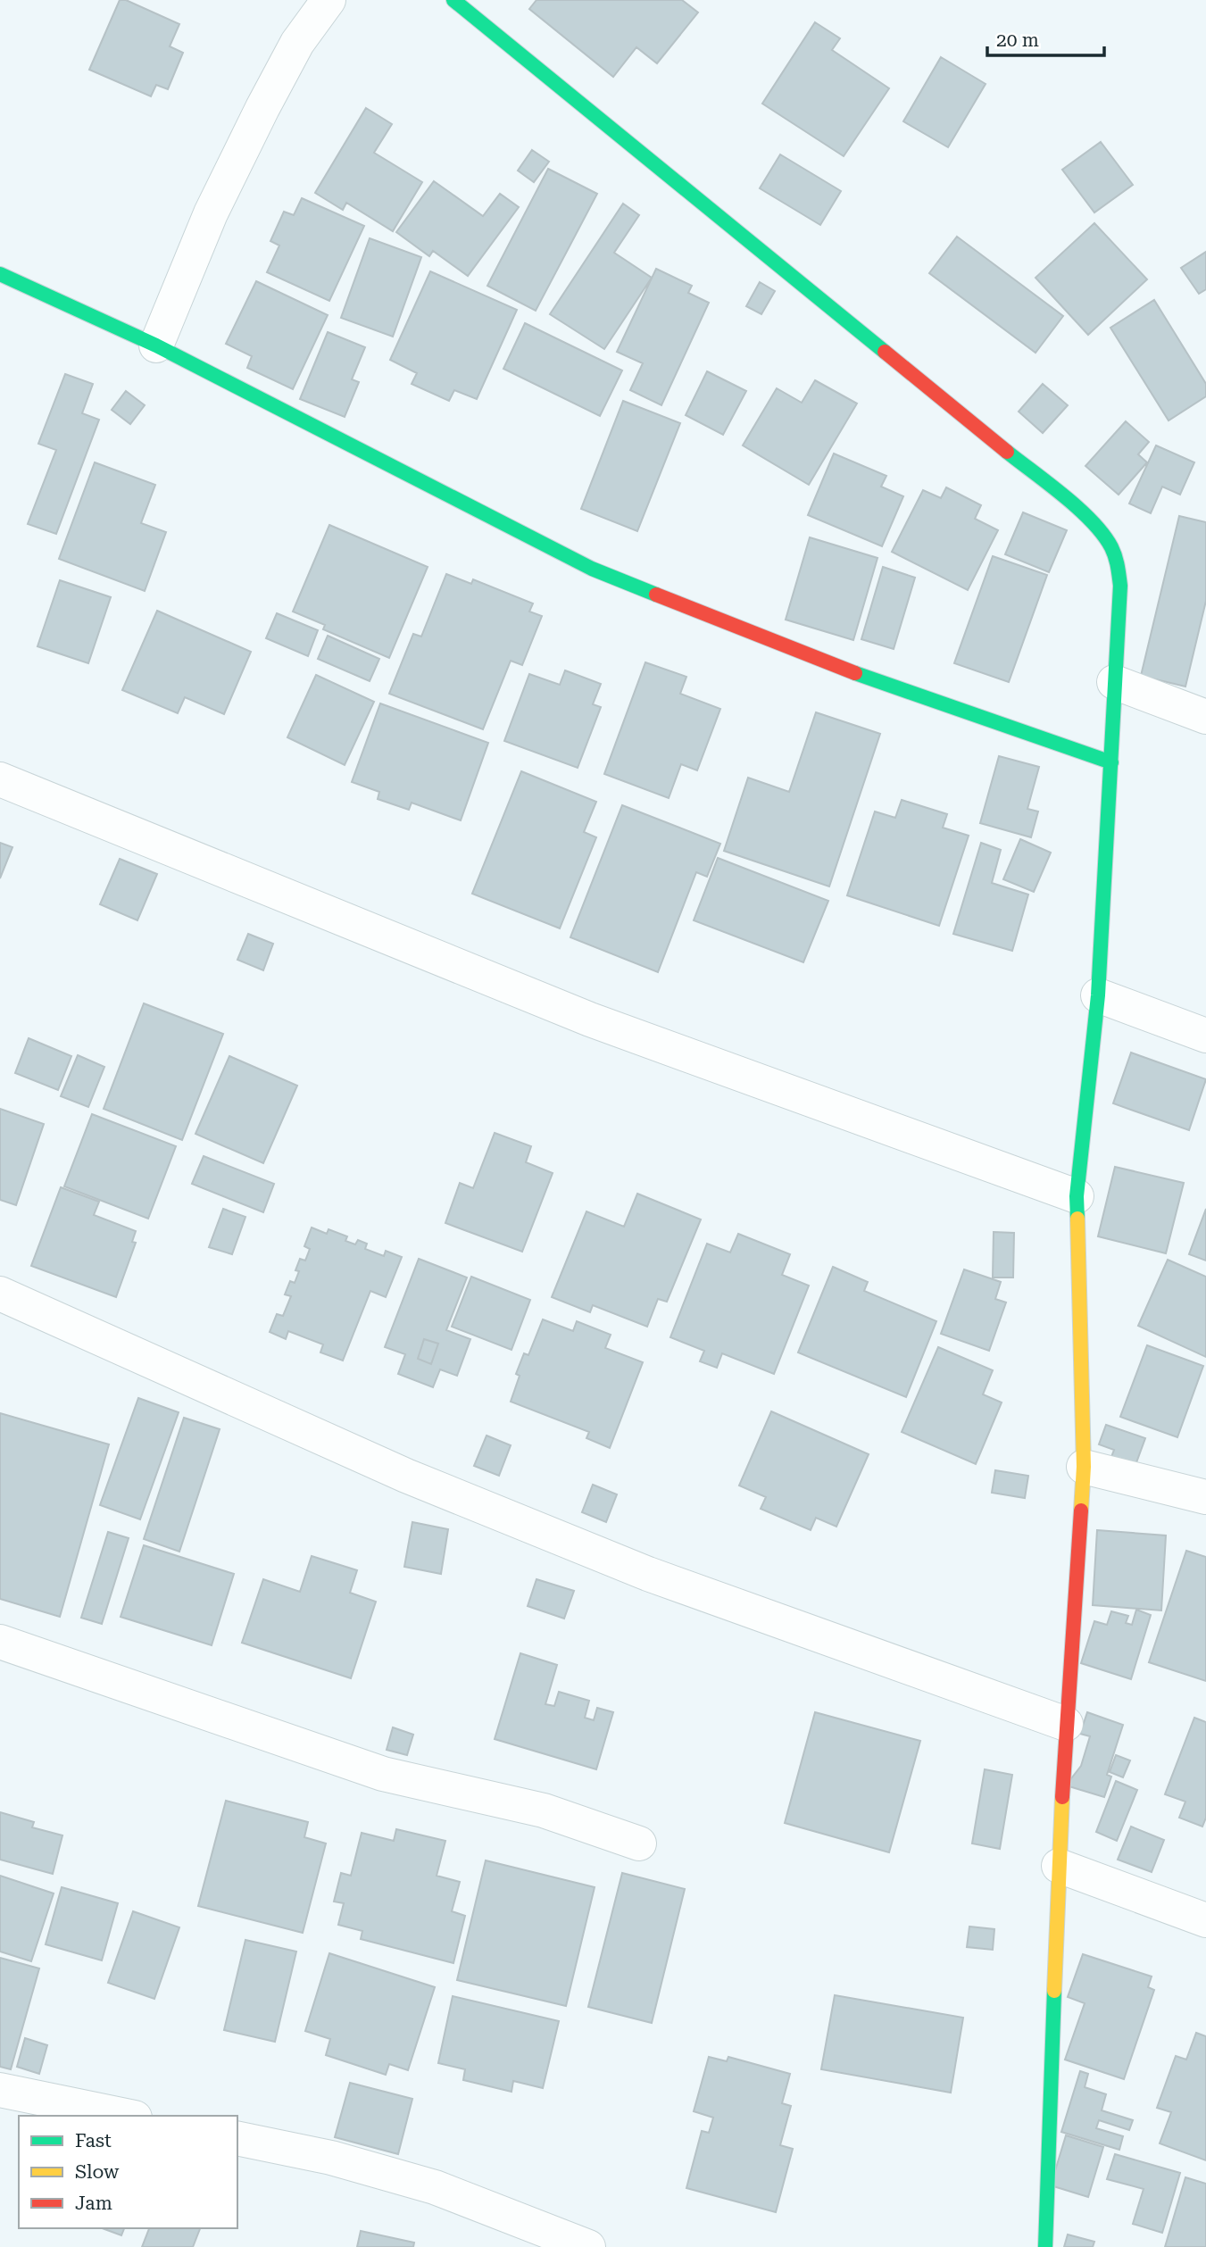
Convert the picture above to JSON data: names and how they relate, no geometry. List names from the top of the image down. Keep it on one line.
{"legend":["Fast","Slow","Jam"],"scale_bar":"20 m"}
